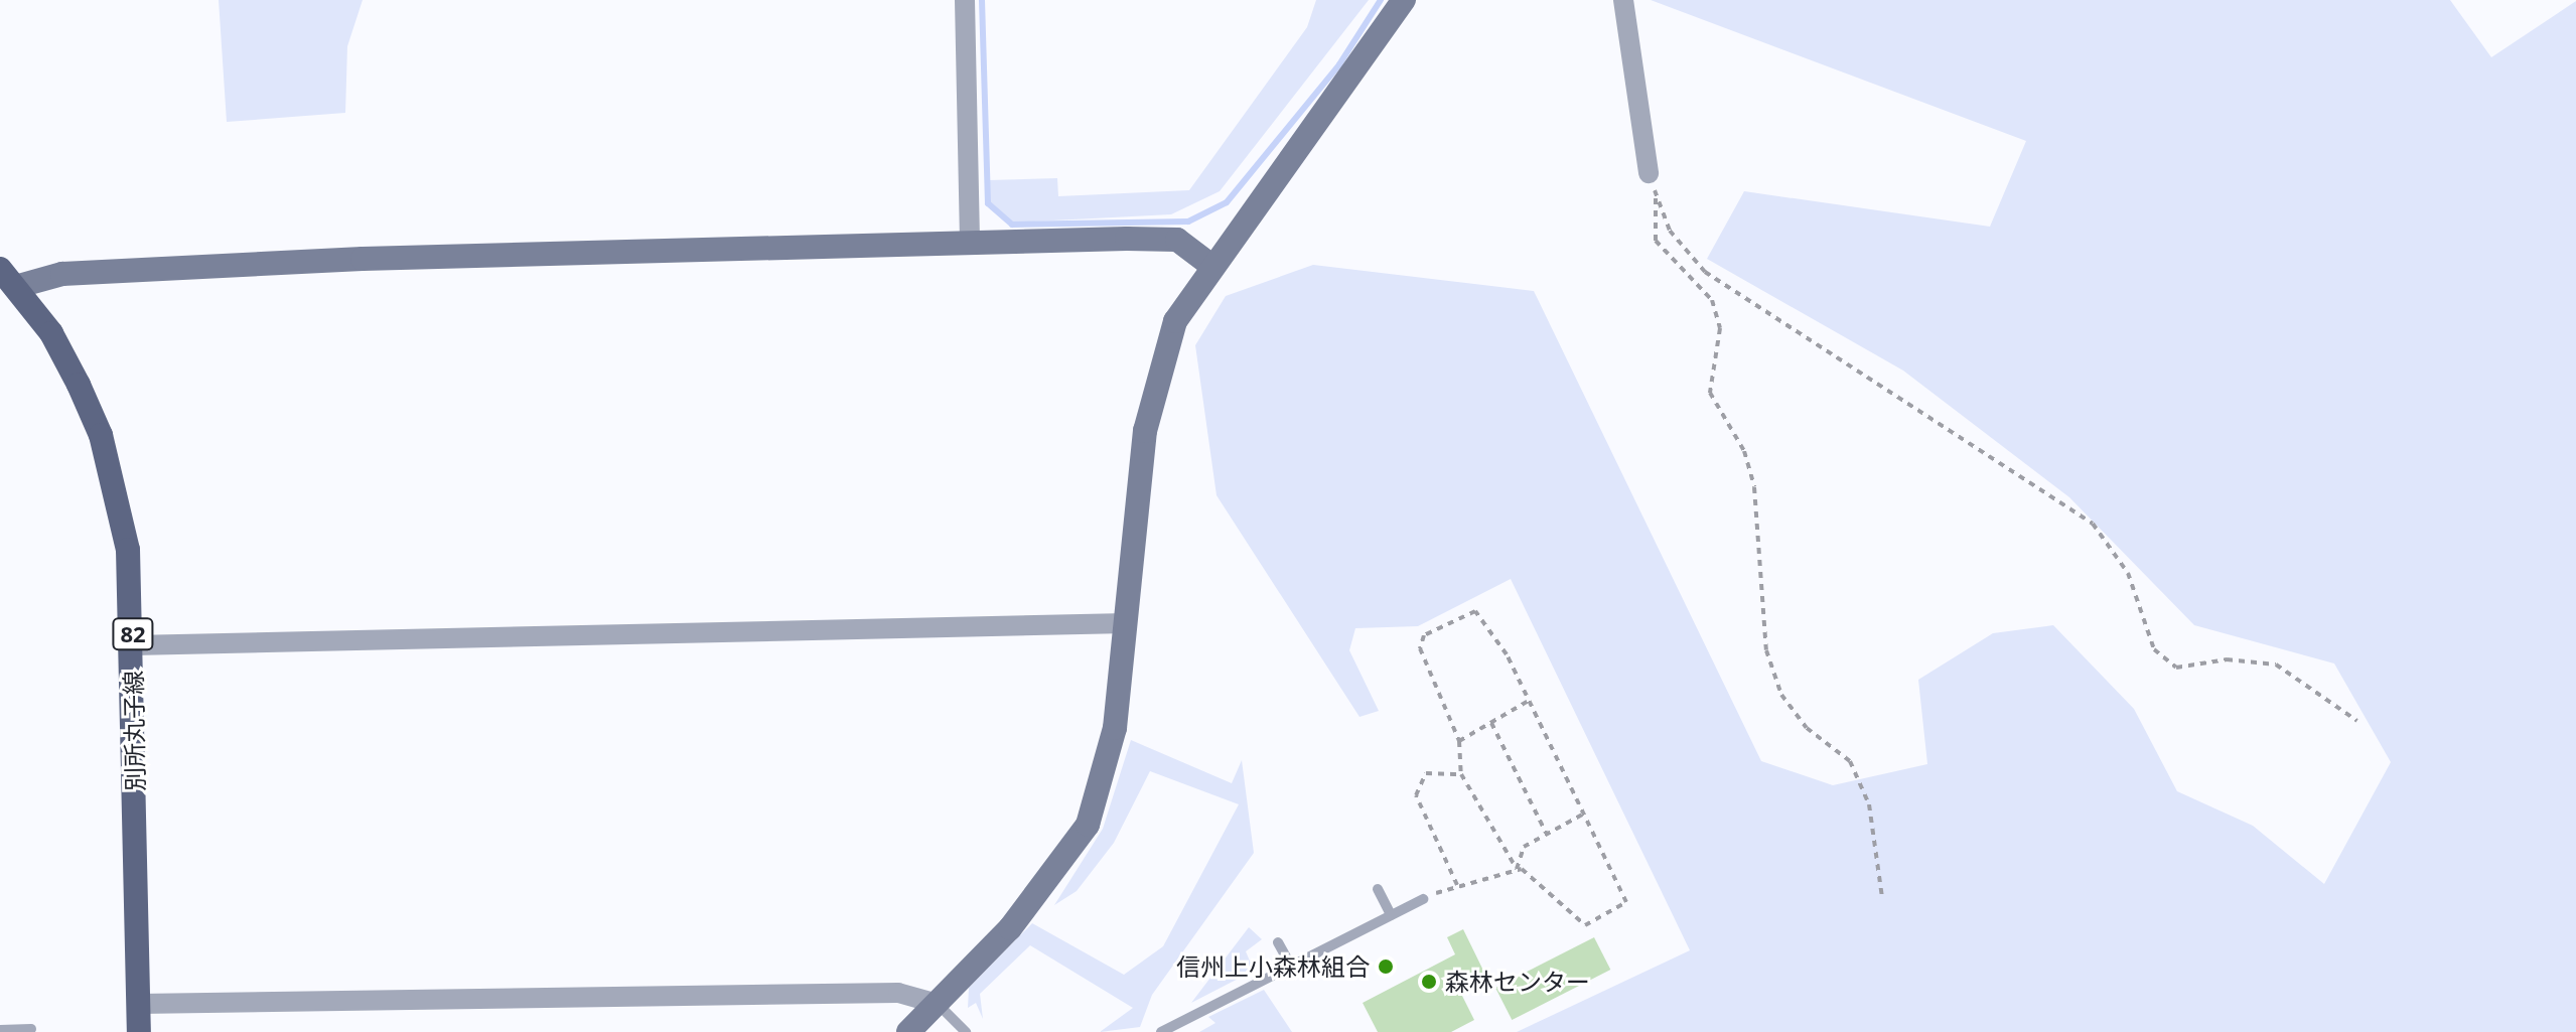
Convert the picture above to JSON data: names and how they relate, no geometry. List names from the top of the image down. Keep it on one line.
{"streets":{"main road":["82","別所丸子線"]},"places":["信州上小森林組合","森林センター"]}
